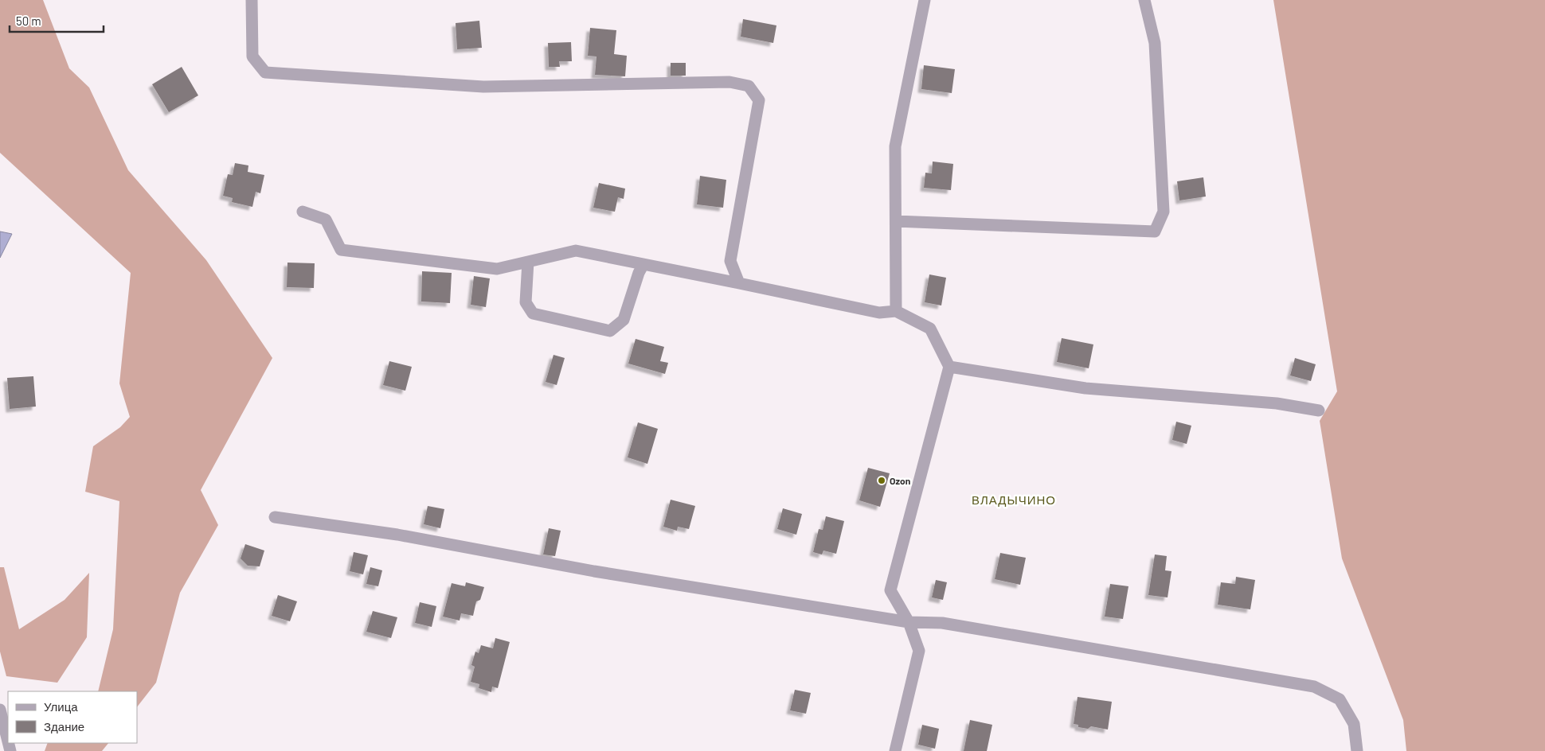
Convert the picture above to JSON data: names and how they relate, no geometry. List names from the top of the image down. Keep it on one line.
{"districts":["ВЛАДЫЧИНО"],"places":["Ozon"],"legend":["Улица","Здание"],"scale_bar":"50 m"}
